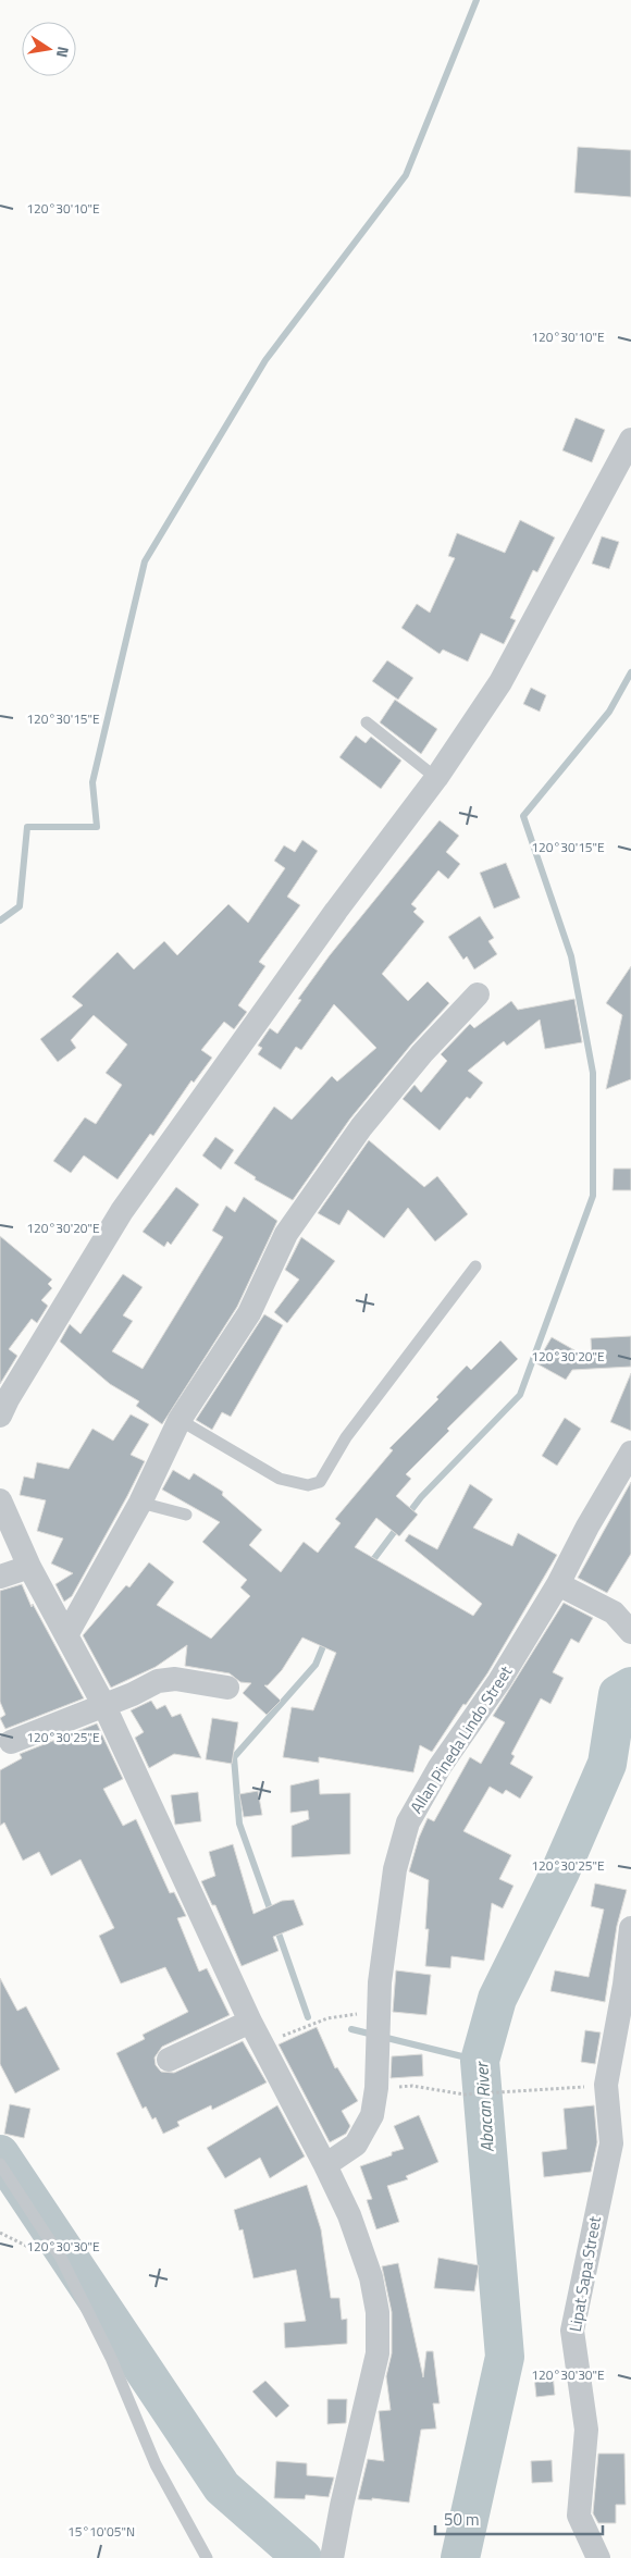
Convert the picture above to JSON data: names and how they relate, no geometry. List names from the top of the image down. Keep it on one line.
{"streets":{"street":["Allan Pineda Lindo Street","Lipat Sapa Street"]},"water":["Abacan River"],"scale_bar":"50 m","north":"right","coordinates":["120°30'10\"E","120°30'15\"E","120°30'20\"E","120°30'25\"E","120°30'30\"E","15°10'05\"N"]}
